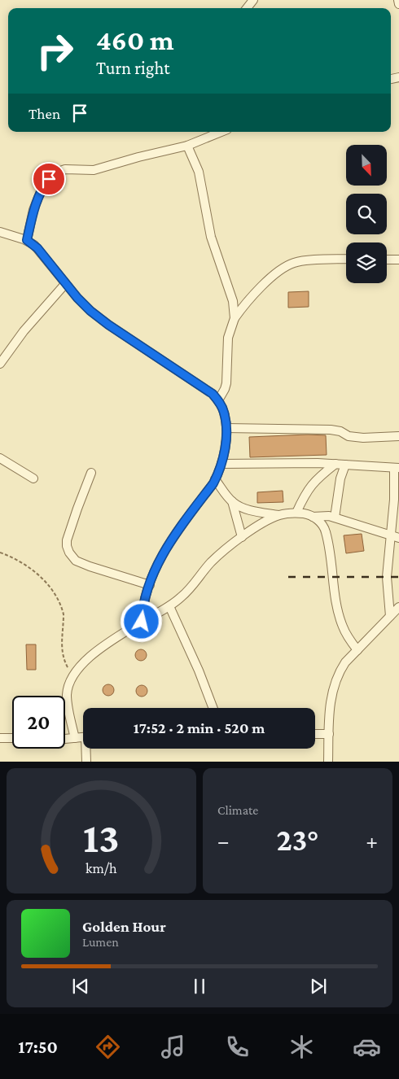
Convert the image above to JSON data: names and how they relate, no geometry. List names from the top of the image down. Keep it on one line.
{"north":"bottom right","page":{"turn":["460 m","Turn right"],"then":"Then","limit":"20","trip":"17:52 · 2 min · 520 m","tile":"Climate","heat":["−","23°","+"],"song":["Golden Hour","Lumen"],"tabs":"17:50","gauge":["13","km/h"]}}
